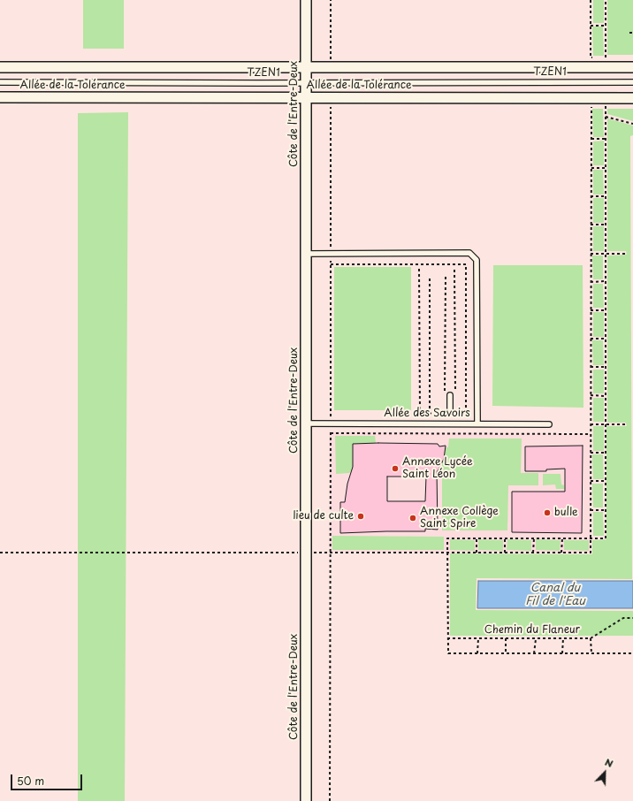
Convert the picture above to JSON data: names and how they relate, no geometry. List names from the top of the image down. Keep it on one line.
{"streets":{"street":["Allée de la Tolérance","Côte de l'Entre-Deux"],"lane":["TZEN1","Allée des Savoirs"],"path":["Chemin du Flaneur"]},"crossings":[["TZEN1","Côte de l'Entre-Deux"],["Allée de la Tolérance","Côte de l'Entre-Deux"],["Côte de l'Entre-Deux","Allée des Savoirs"]],"water":["Canal du Fil de l'Eau"],"places":["Annexe Lycée Saint Léon","bulle","lieu de culte","Annexe Collège Saint Spire"],"scale_bar":"50 m","north":"top right"}
